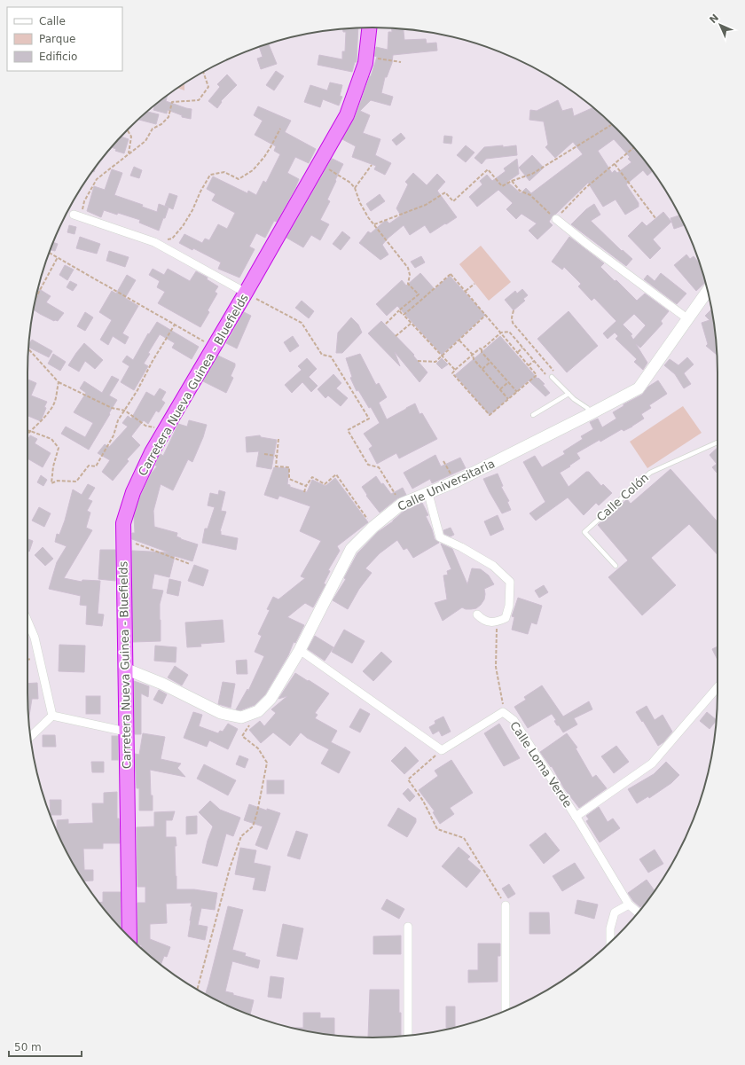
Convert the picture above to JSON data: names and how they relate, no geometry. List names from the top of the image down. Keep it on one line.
{"streets":{"highway":["Carretera Nueva Guinea - Bluefields"],"street":["Calle Universitaria","Calle Loma Verde"],"lane":["Calle Colón"]},"crossings":[["Carretera Nueva Guinea - Bluefields","Calle Universitaria"]],"legend":["Calle","Parque","Edificio"],"scale_bar":"50 m","north":"top left"}
